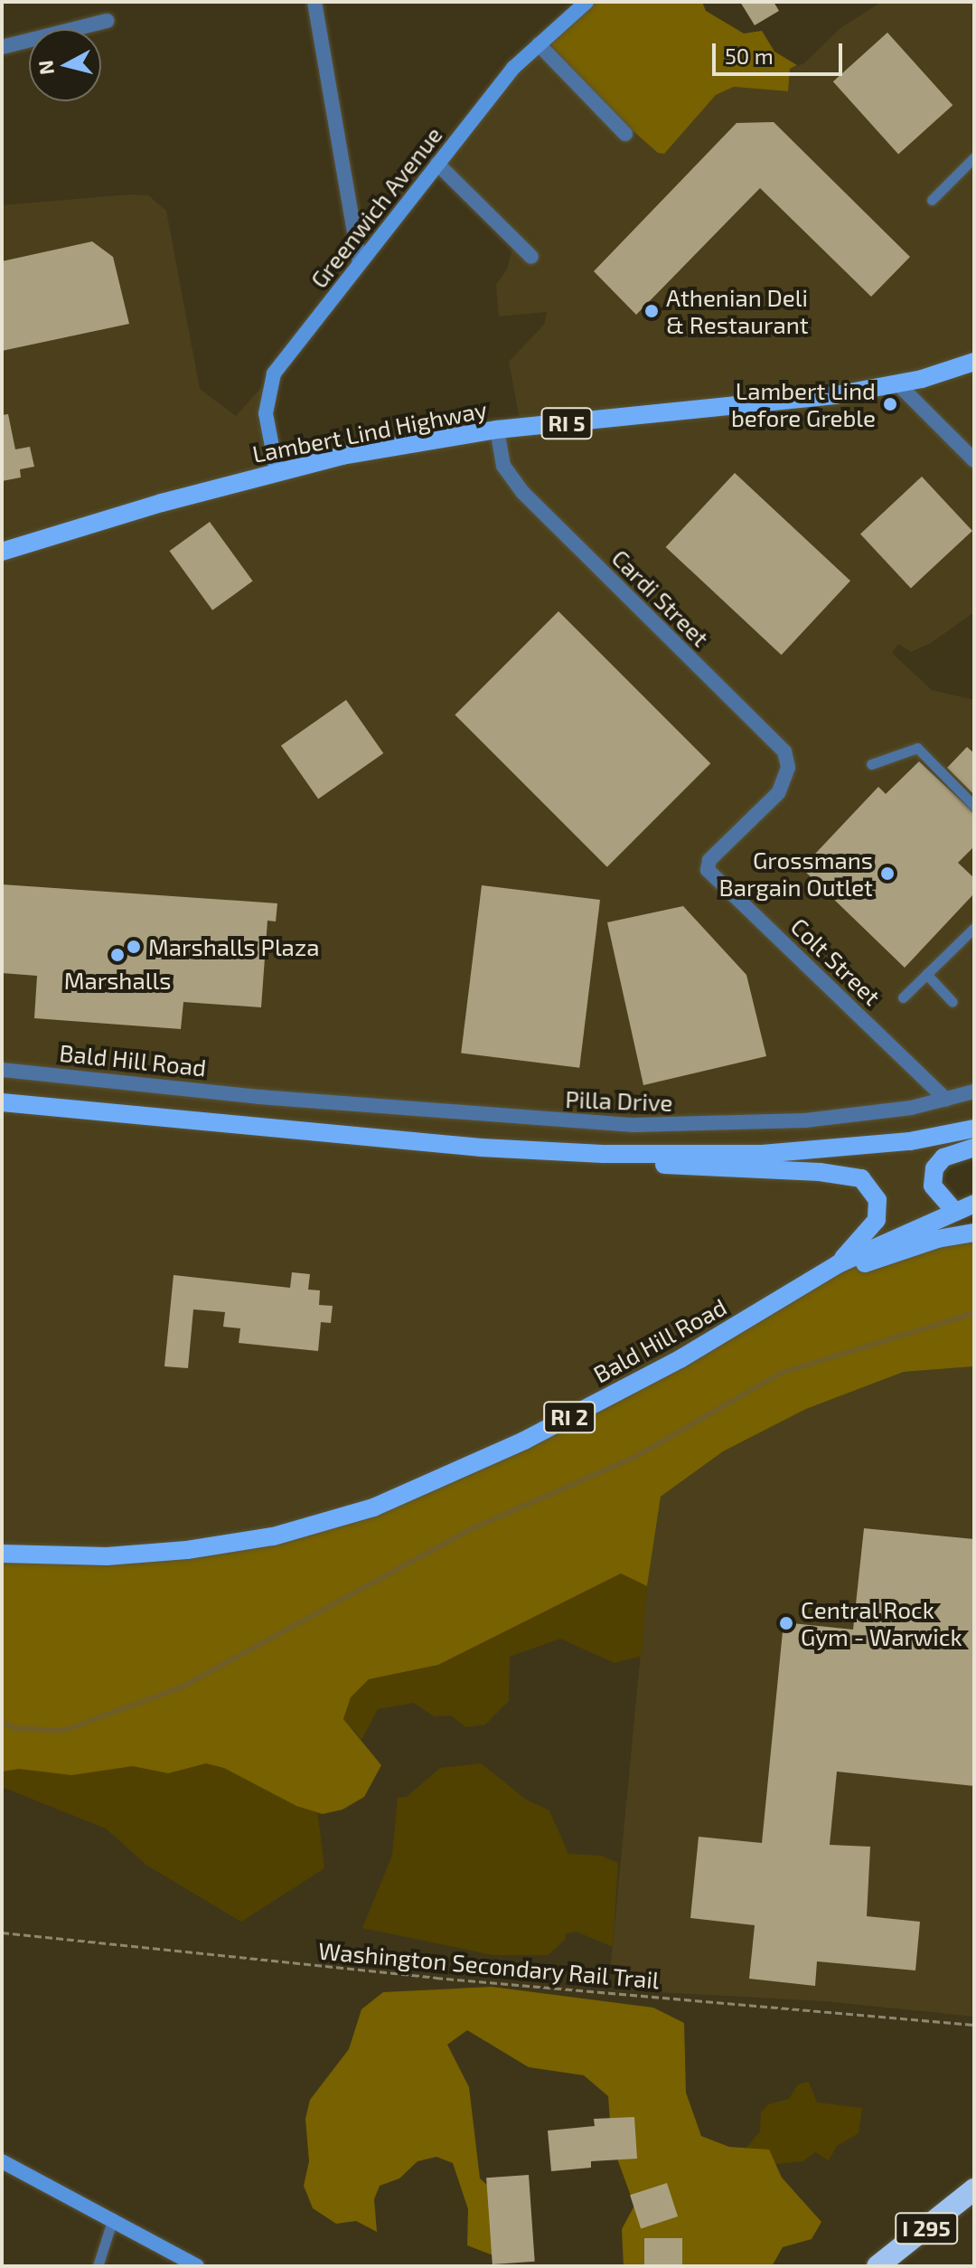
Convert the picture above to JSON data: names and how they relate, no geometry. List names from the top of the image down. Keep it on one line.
{"streets":{"highway":["I 295"],"main road":["RI 5","Lambert Lind Highway","Bald Hill Road","RI 2"],"street":["Greenwich Avenue","Cardi Street","Colt Street","Pilla Drive"],"path":["Washington Secondary Rail Trail"]},"crossings":[["Greenwich Avenue","Lambert Lind Highway"],["Lambert Lind Highway","Cardi Street"],["Cardi Street","Colt Street"],["Colt Street","Pilla Drive"],["Bald Hill Road","Pilla Drive"]],"places":["Athenian Deli & Restaurant","Lambert Lind before Greble","Grossmans Bargain Outlet","Marshalls Plaza","Marshalls","Central Rock Gym - Warwick"],"scale_bar":"50 m","north":"left"}
